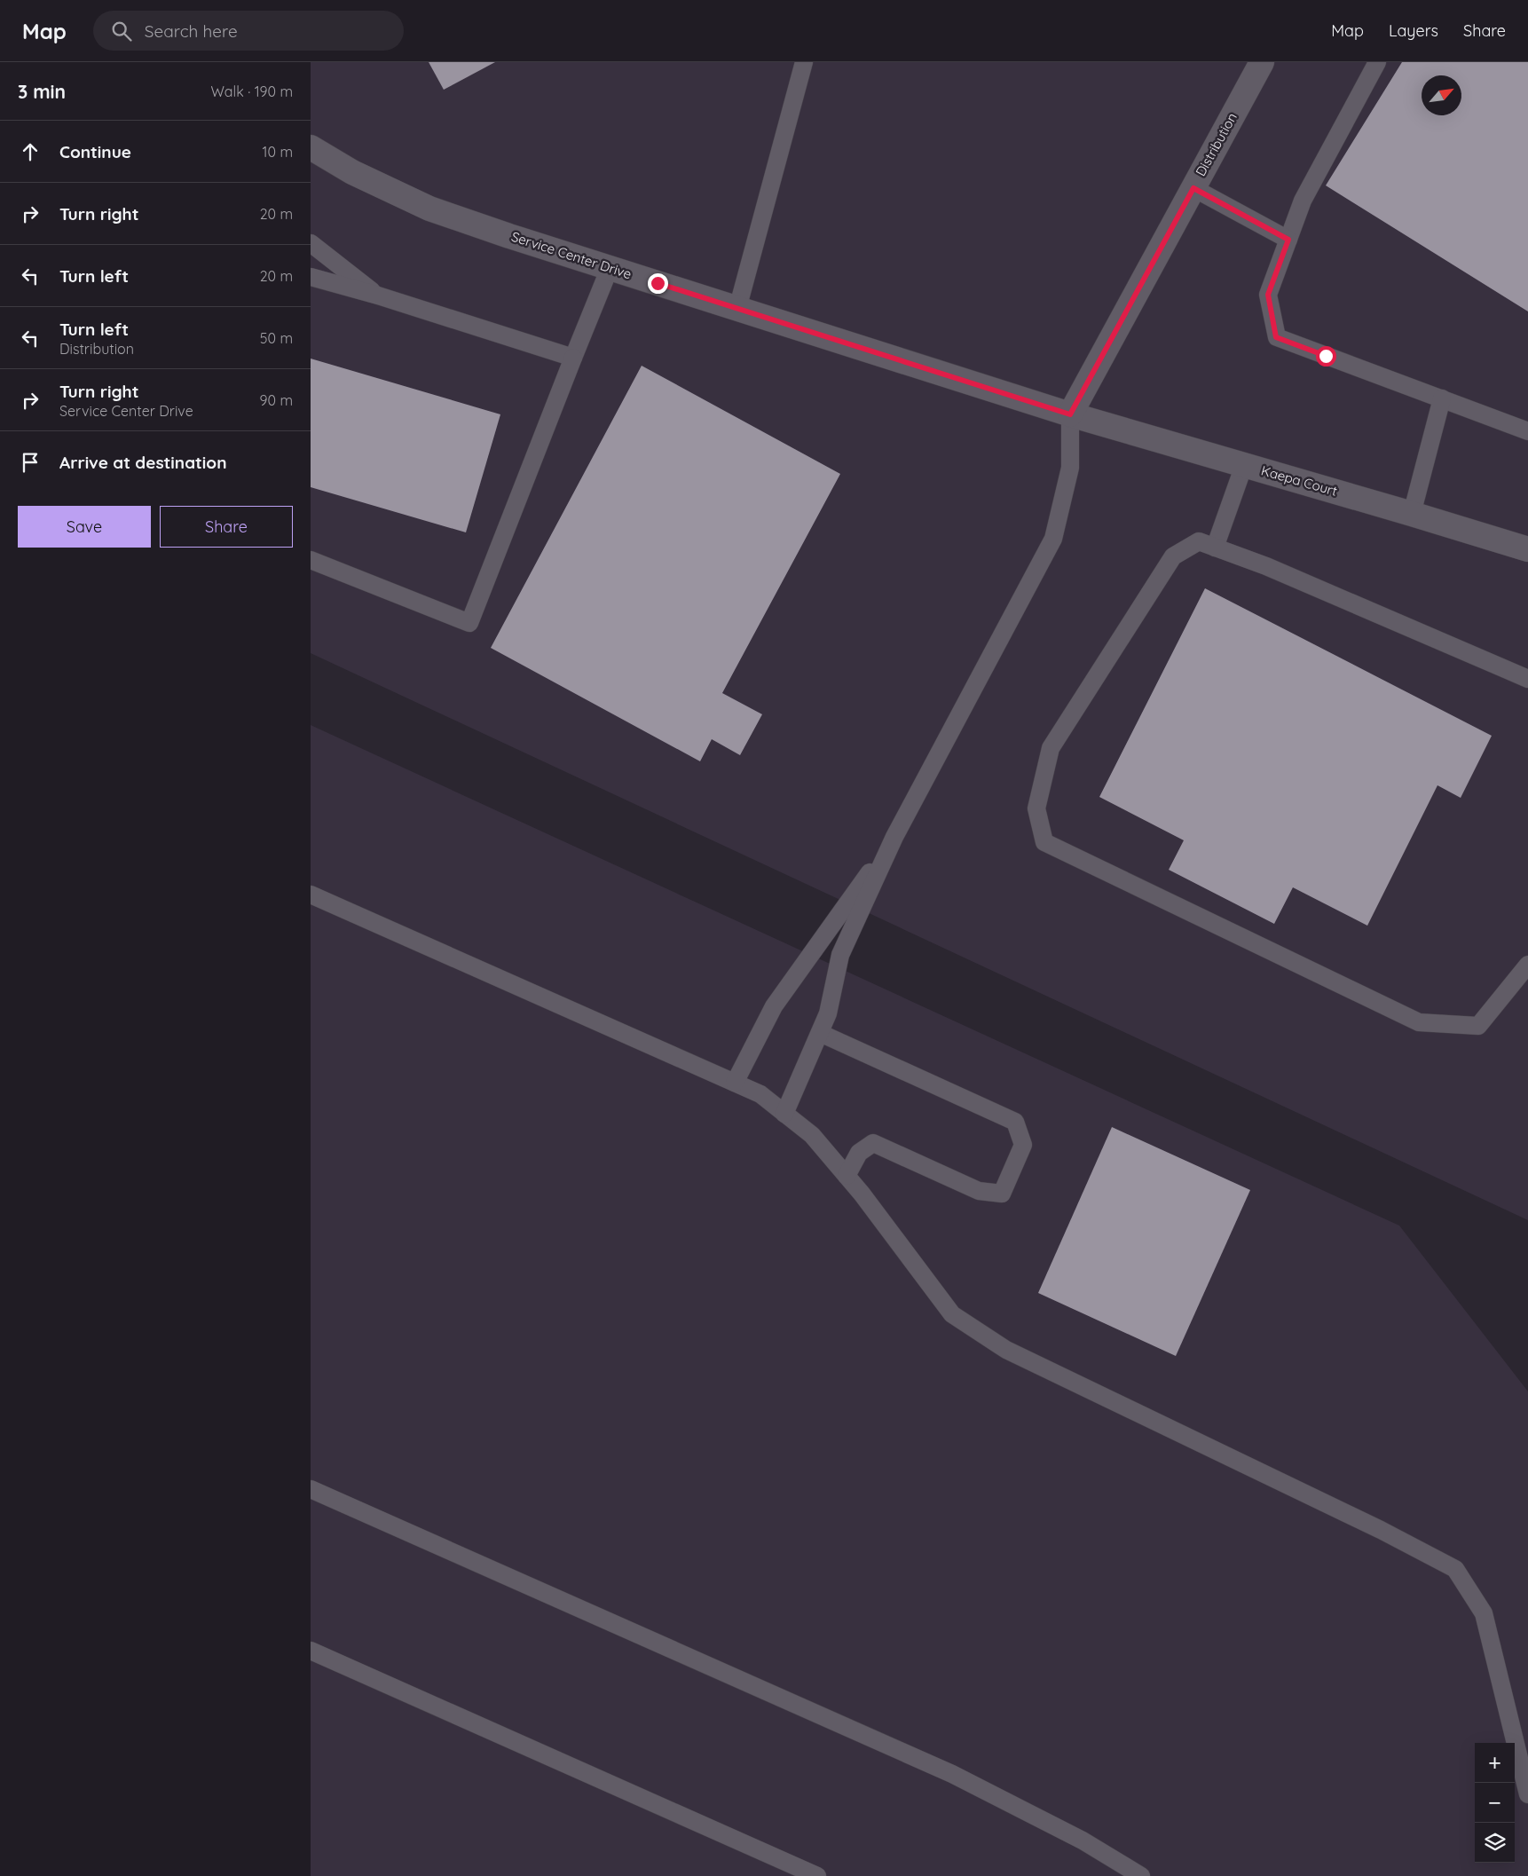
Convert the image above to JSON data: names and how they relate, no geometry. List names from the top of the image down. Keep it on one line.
{"streets":{"street":["Distribution","Service Center Drive","Kaepa Court"]},"crossings":[["Distribution","Service Center Drive"],["Distribution","Kaepa Court"],["Service Center Drive","Kaepa Court"]],"north":"top right","page":{"header":"Map","search":"Search here","nav":["Map","Layers","Share"],"heading":["3 min","Walk · 190 m"],"list":[["Continue","10 m"],["Turn right","20 m"],["Turn left","20 m"],["Turn left","Distribution","50 m"],["Turn right","Service Center Drive","90 m"],"Arrive at destination"],"buttons":["Save","Share"],"map_buttons":["+","−"]}}
